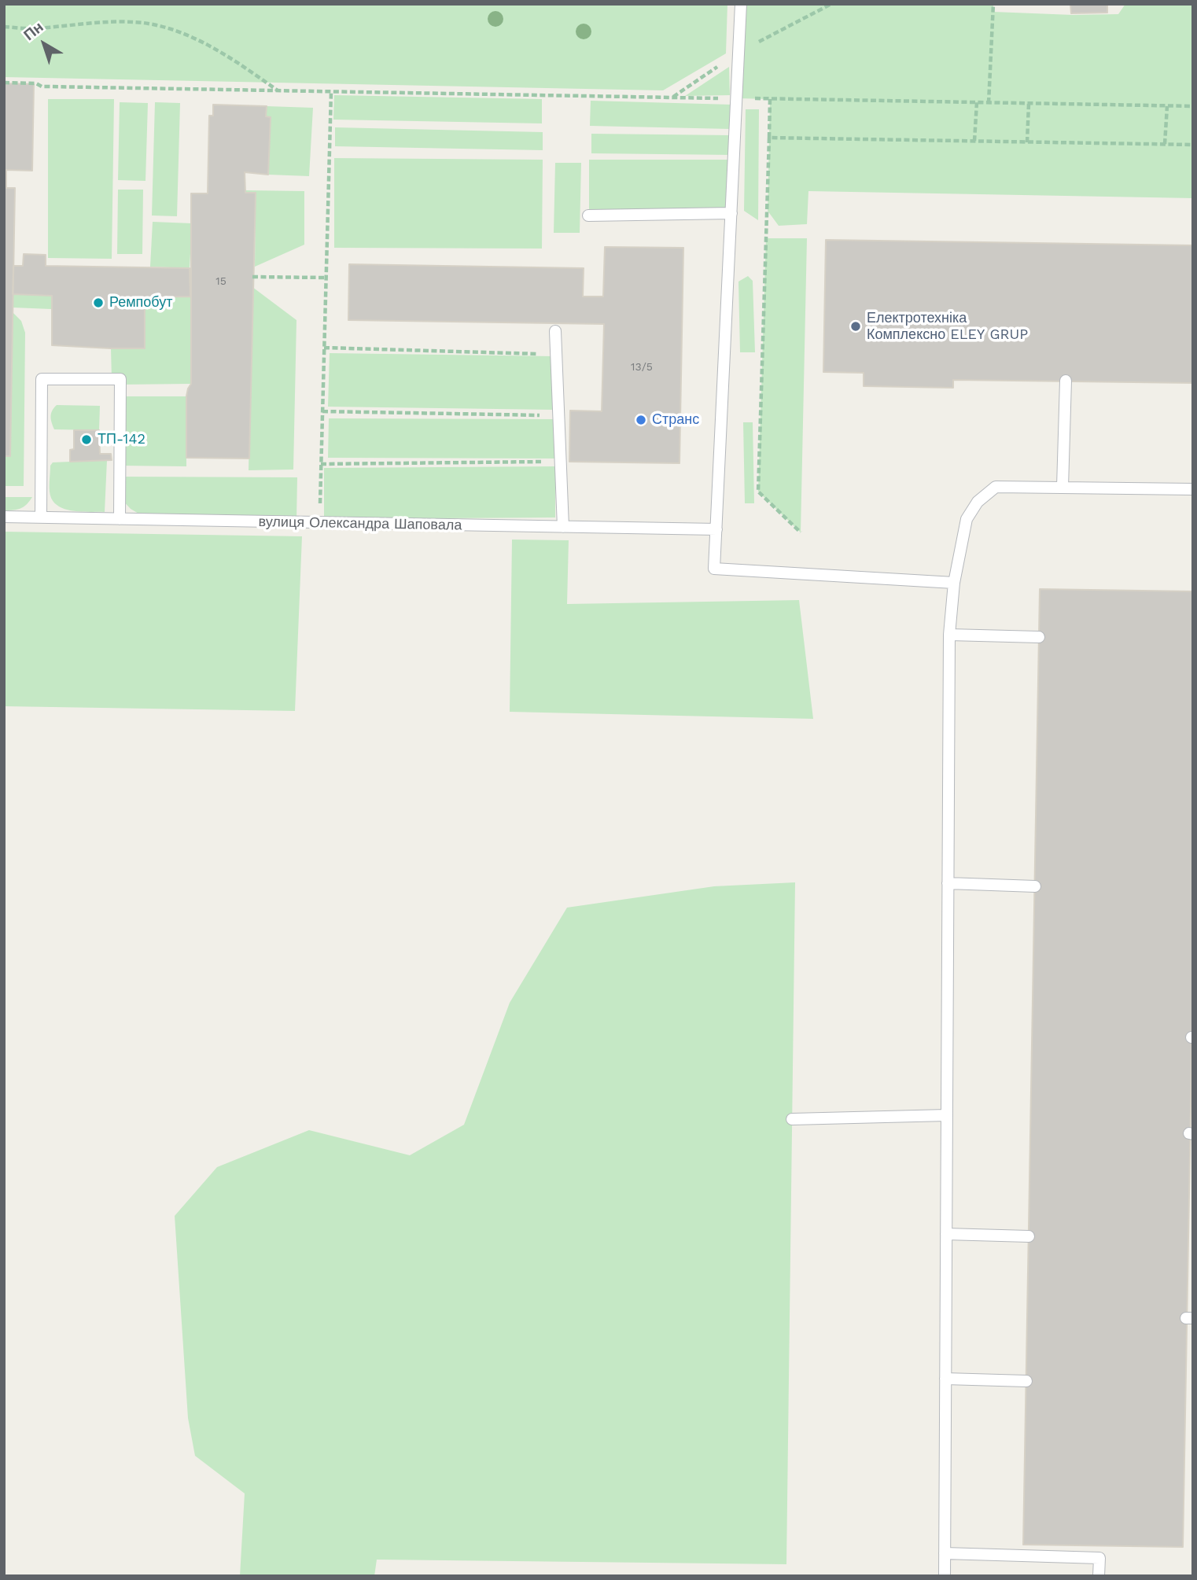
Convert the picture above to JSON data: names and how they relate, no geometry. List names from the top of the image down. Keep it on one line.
{"streets":{"lane":["вулиця Олександра Шаповала"]},"places":["Ремпобут","Електротехніка Комплексно ELEY GRUP","Странс","ТП-142"],"house_numbers":["15","13/5"],"north":"top left"}
